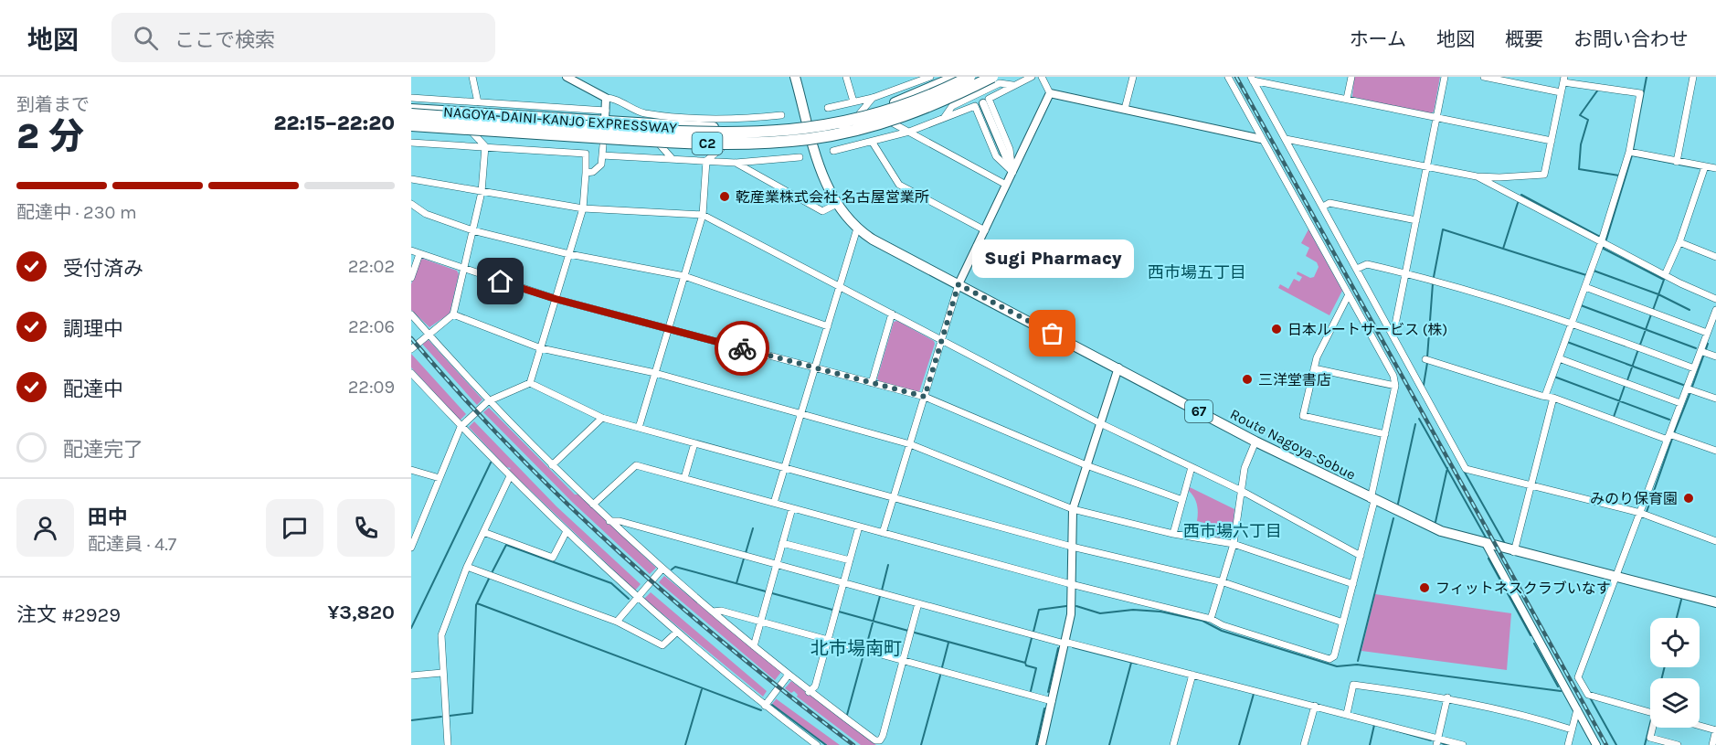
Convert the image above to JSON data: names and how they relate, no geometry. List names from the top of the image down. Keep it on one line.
{"streets":{"highway":["NAGOYA-DAINI-KANJO EXPRESSWAY","C2"],"main road":["67","Route Nagoya-Sobue"]},"districts":["西市場五丁目","西市場六丁目","北市場南町"],"places":["乾産業株式会社 名古屋営業所","日本ルートサービス (株)","Sugi Pharmacy","三洋堂書店","みのり保育園","フィットネスクラブいなす"],"page":{"header":"地図","search":"ここで検索","nav":["ホーム","地図","概要","お問い合わせ"],"heading":["2 分","到着まで","22:15–22:20"],"panel":["田中","配達員 · 4.7","注文 #2929","¥3,820"],"bar":"配達中 · 230 m","list":[["受付済み","22:02"],["調理中","22:06"],["配達中","22:09"],"配達完了"],"bubble":"Sugi Pharmacy"}}
